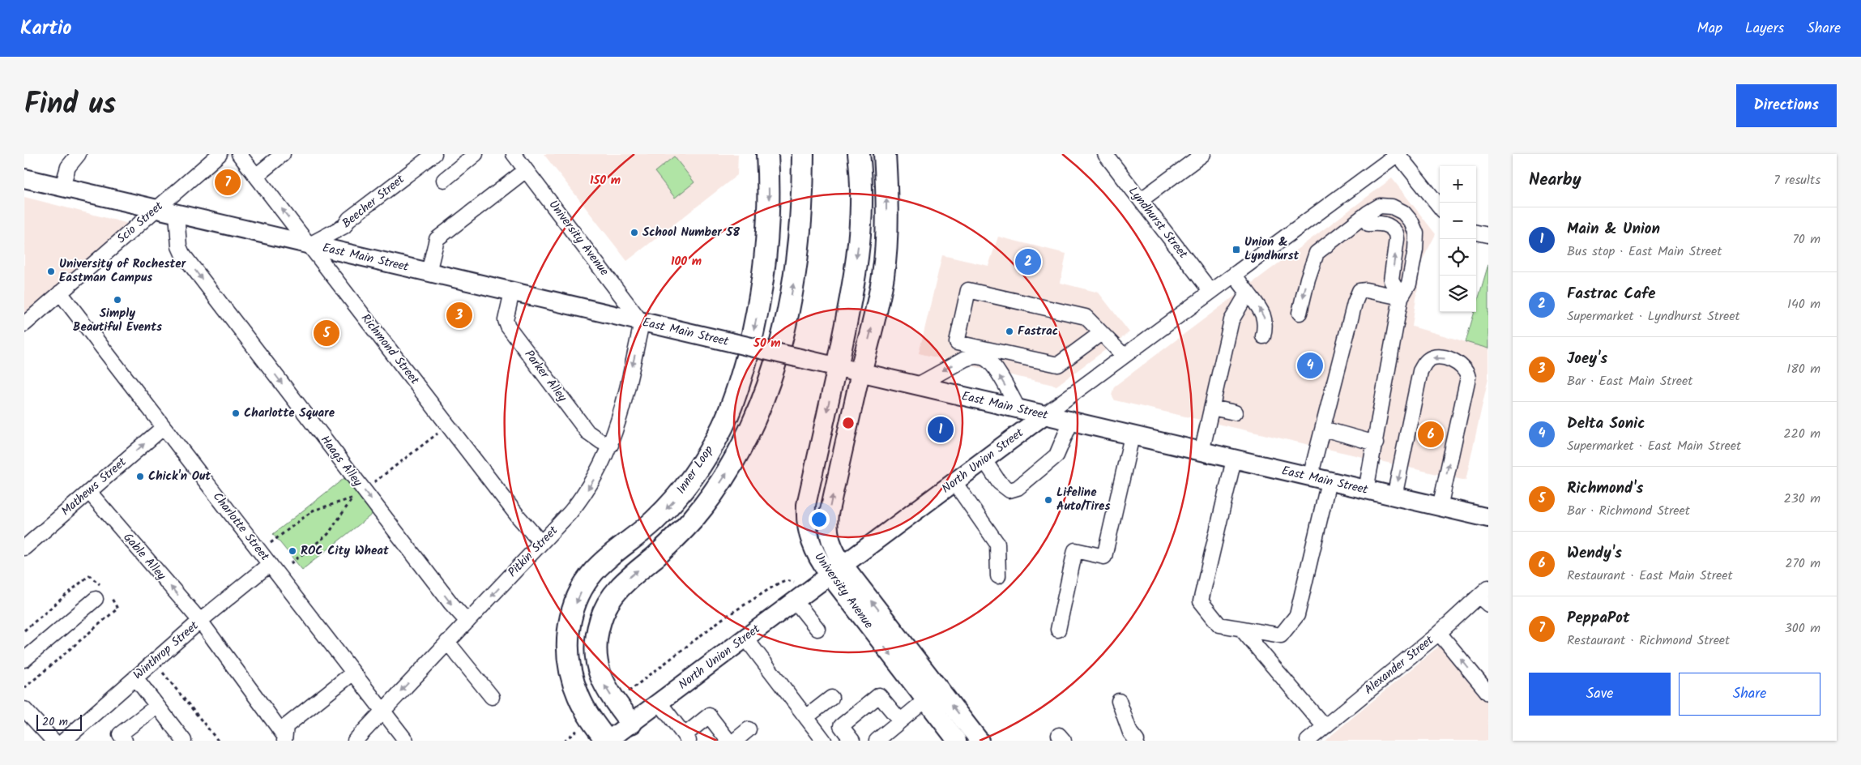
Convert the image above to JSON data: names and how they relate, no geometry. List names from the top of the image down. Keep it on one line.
{"streets":{"highway":["Inner Loop"],"main road":["University Avenue","East Main Street","North Union Street"],"street":["Beecher Street","Scio Street","Lyndhurst Street","Richmond Street","Parker Alley","Haags Alley","Mathews Street","Charlotte Street","Pitkin Street","Gable Alley","Winthrop Street","Alexander Street"]},"crossings":[["Beecher Street","East Main Street"],["Beecher Street","Richmond Street"],["Scio Street","East Main Street"],["Scio Street","Charlotte Street"],["Lyndhurst Street","North Union Street"],["University Avenue","East Main Street"],["University Avenue","North Union Street"],["University Avenue","Pitkin Street"],["East Main Street","Richmond Street"],["East Main Street","Parker Alley"],["East Main Street","Haags Alley"],["East Main Street","North Union Street"],["East Main Street","Pitkin Street"],["Richmond Street","Pitkin Street"],["Parker Alley","Pitkin Street"],["Haags Alley","Pitkin Street"],["North Union Street","Inner Loop"],["Mathews Street","Charlotte Street"],["Mathews Street","Gable Alley"],["Charlotte Street","Pitkin Street"],["Charlotte Street","Winthrop Street"],["Gable Alley","Winthrop Street"]],"one_way":["Haags Alley","Mathews Street","Pitkin Street","Gable Alley"],"places":{"other":["School Number 58","University of Rochester Eastman Campus","Simply Beautiful Events","Fastrac","Charlotte Square","Chick'n Out","Lifeline Auto/Tires","ROC City Wheat"],"transit":["Union & Lyndhurst"]},"scale_bar":"20 m","page":{"header":"Kartio","nav":["Map","Layers","Share"],"title":"Find us","buttons":["Directions",["Save","Share"]],"heading":["Nearby","7 results"],"map_buttons":["+","−"],"pins":["7","2","3","5","4","1","6"],"list":[{"mark":"1","name":"Main & Union","note":"Bus stop · East Main Street","value":"70 m"},{"mark":"2","name":"Fastrac Cafe","note":"Supermarket · Lyndhurst Street","value":"140 m"},{"mark":"3","name":"Joey's","note":"Bar · East Main Street","value":"180 m"},{"mark":"4","name":"Delta Sonic","note":"Supermarket · East Main Street","value":"220 m"},{"mark":"5","name":"Richmond's","note":"Bar · Richmond Street","value":"230 m"},{"mark":"6","name":"Wendy's","note":"Restaurant · East Main Street","value":"270 m"},{"mark":"7","name":"PeppaPot","note":"Restaurant · Richmond Street","value":"300 m"}],"scale":"20 m"},"rings":["150 m","100 m","50 m"]}
